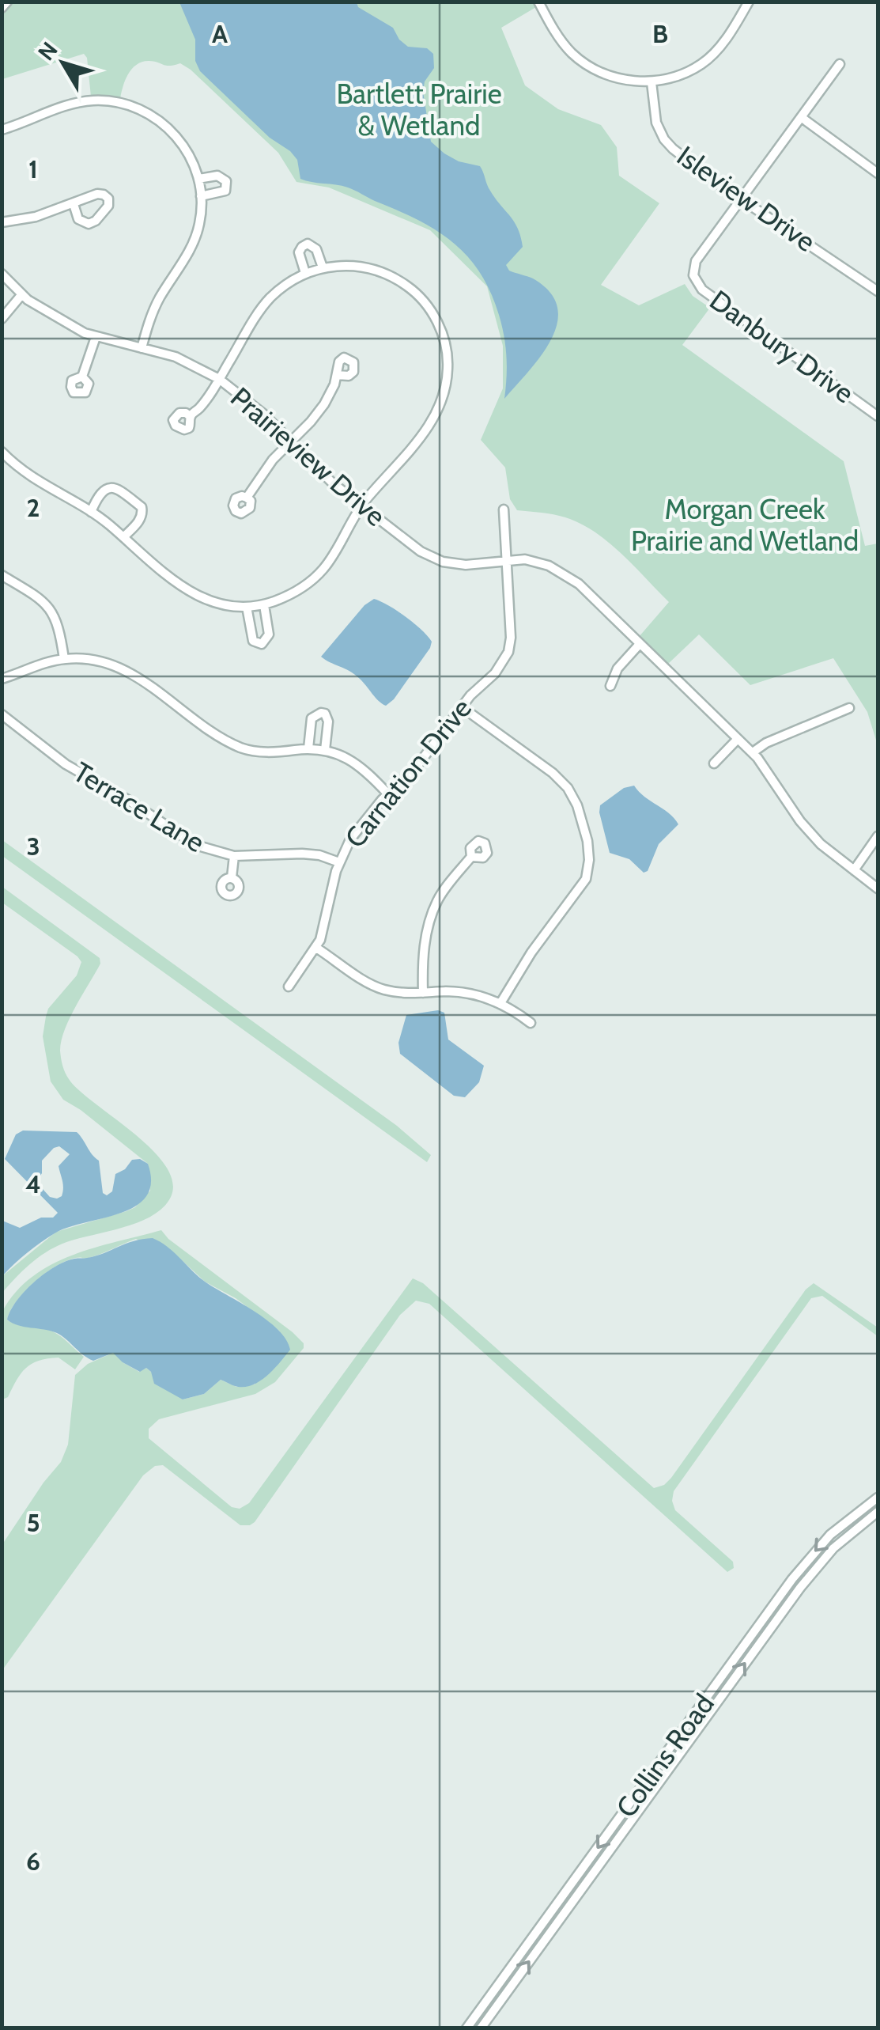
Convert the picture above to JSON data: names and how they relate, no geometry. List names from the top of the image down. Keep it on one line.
{"streets":{"street":["Isleview Drive","Danbury Drive","Prairieview Drive","Carnation Drive","Terrace Lane","Collins Road"]},"crossings":[["Isleview Drive","Danbury Drive"],["Prairieview Drive","Carnation Drive"],["Carnation Drive","Terrace Lane"]],"parks":["Bartlett Prairie & Wetland","Morgan Creek Prairie and Wetland"],"north":"top left","grid":{"columns":["A","B"],"rows":["1","2","3","4","5","6"]}}
